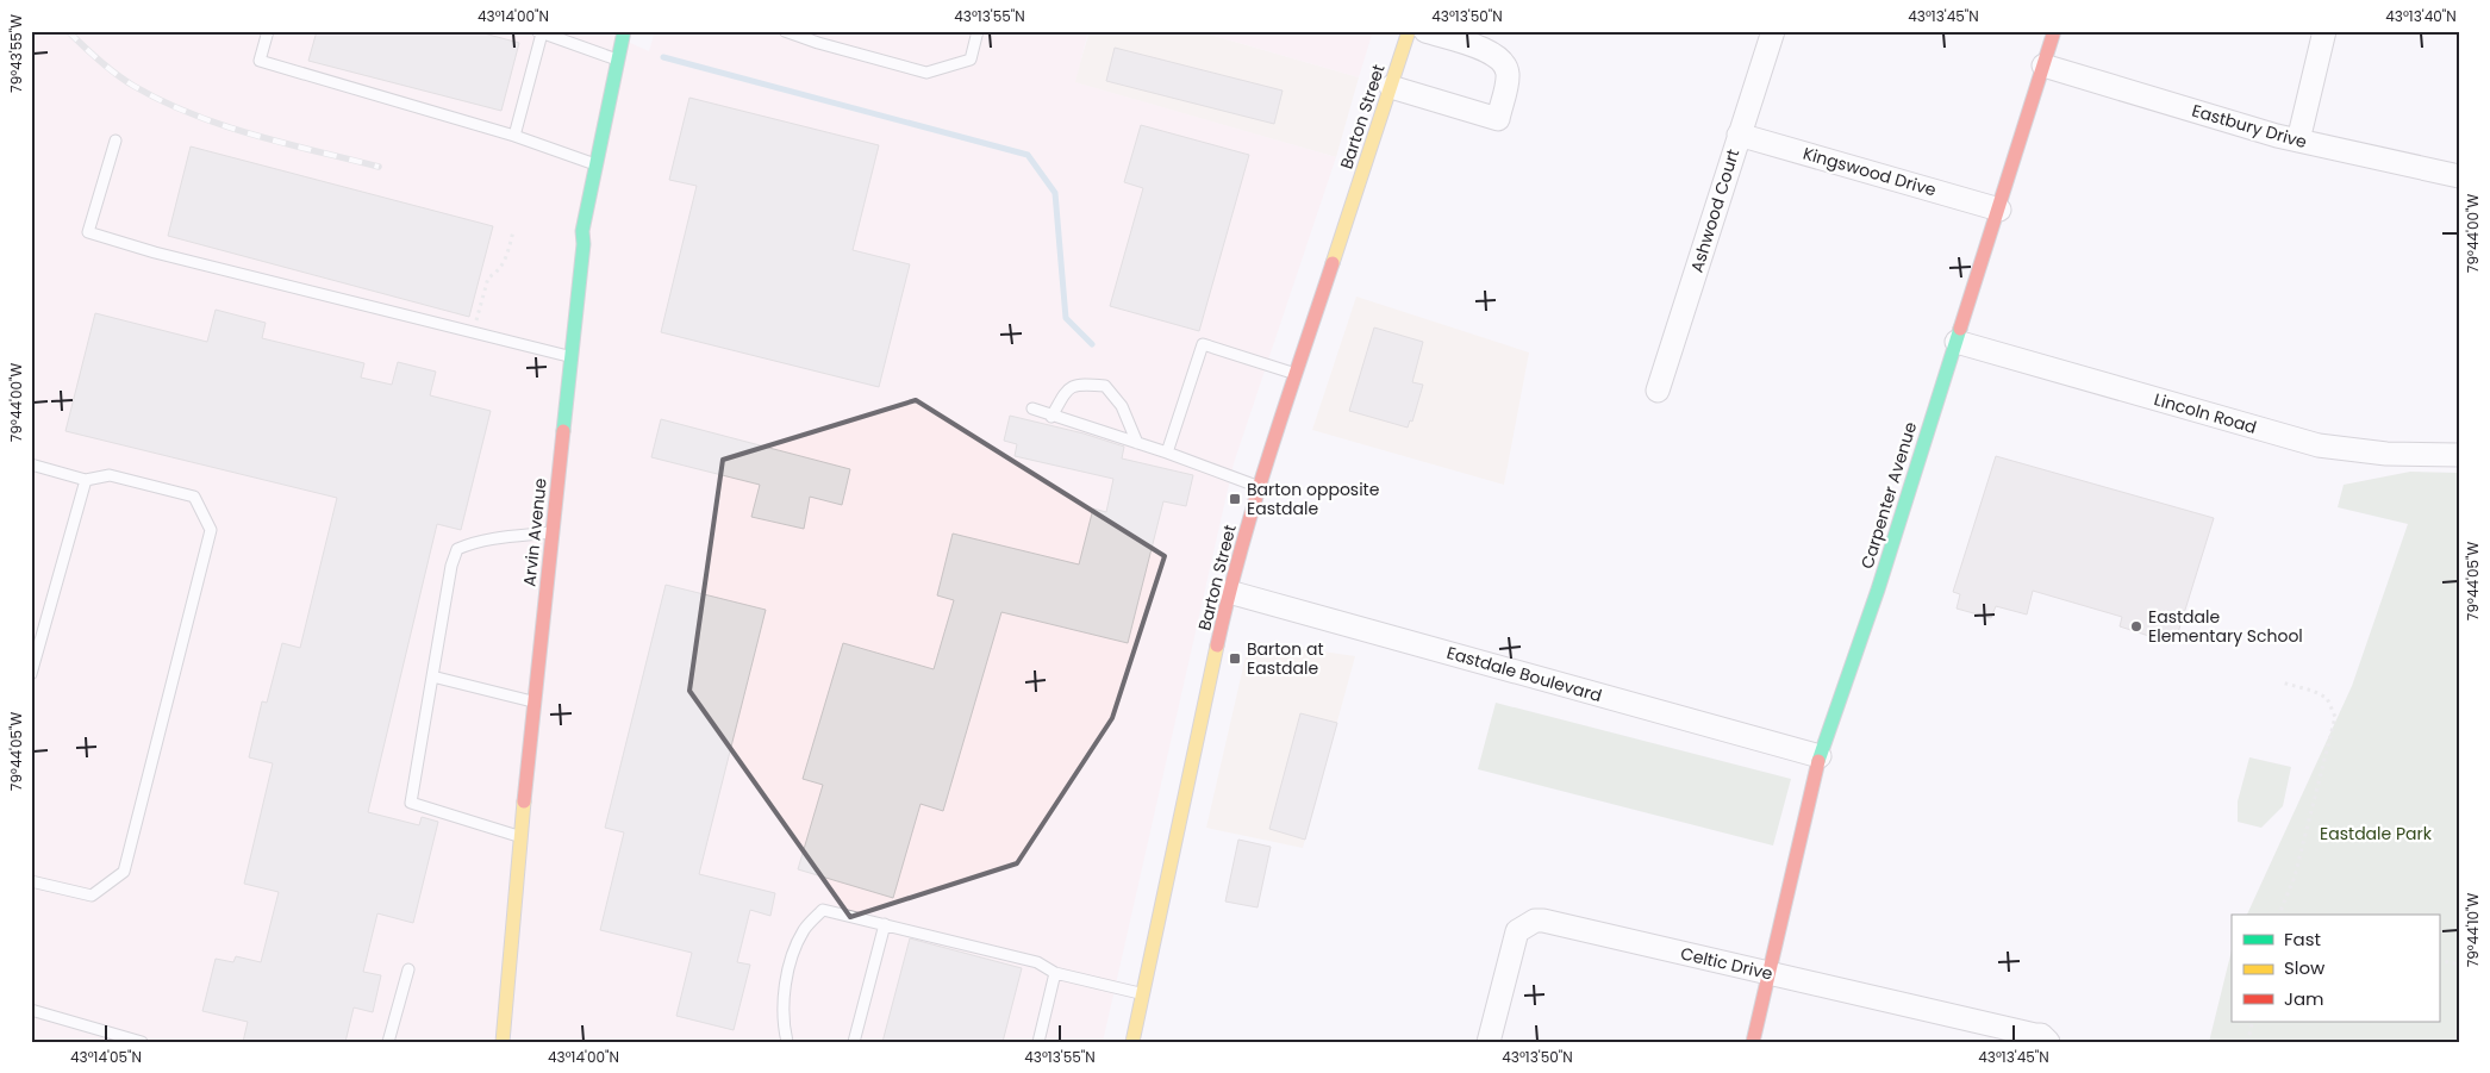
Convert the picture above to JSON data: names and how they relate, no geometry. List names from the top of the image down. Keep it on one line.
{"streets":{"street":["Barton Street","Eastbury Drive","Kingswood Drive","Ashwood Court","Lincoln Road","Carpenter Avenue","Arvin Avenue","Eastdale Boulevard","Celtic Drive"]},"crossings":[["Barton Street","Eastdale Boulevard"],["Eastbury Drive","Carpenter Avenue"],["Kingswood Drive","Ashwood Court"],["Kingswood Drive","Carpenter Avenue"],["Lincoln Road","Carpenter Avenue"],["Carpenter Avenue","Eastdale Boulevard"],["Carpenter Avenue","Celtic Drive"]],"parks":["Eastdale Park"],"places":{"transit":["Barton opposite Eastdale","Barton at Eastdale"],"other":["Eastdale Elementary School"]},"legend":["Fast","Slow","Jam"],"coordinates":["43°14'00\"N","43°13'55\"N","43°13'50\"N","43°13'45\"N","43°13'40\"N","79°43'55\"W","79°44'00\"W","79°44'05\"W","79°44'10\"W","43°14'05\"N"]}
